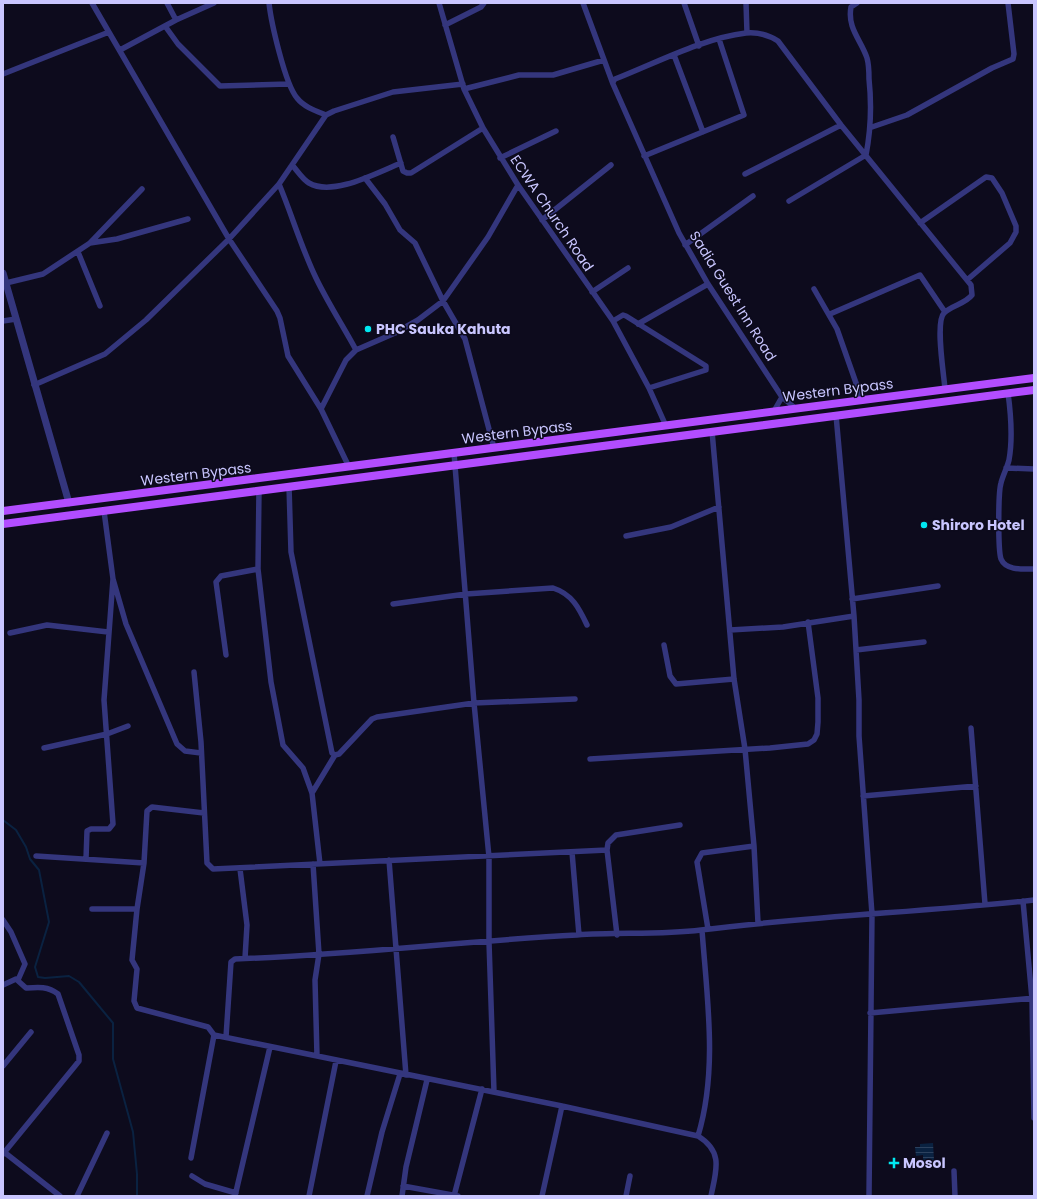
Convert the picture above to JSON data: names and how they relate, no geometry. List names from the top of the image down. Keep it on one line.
{"streets":{"main road":["Western Bypass"],"street":["ECWA Church Road","Sadia Guest Inn Road"]},"crossings":[["ECWA Church Road","Western Bypass"],["Sadia Guest Inn Road","Western Bypass"]],"places":{"other":["PHC Sauka Kahuta","Shiroro Hotel"],"health":["Mosol"]}}
